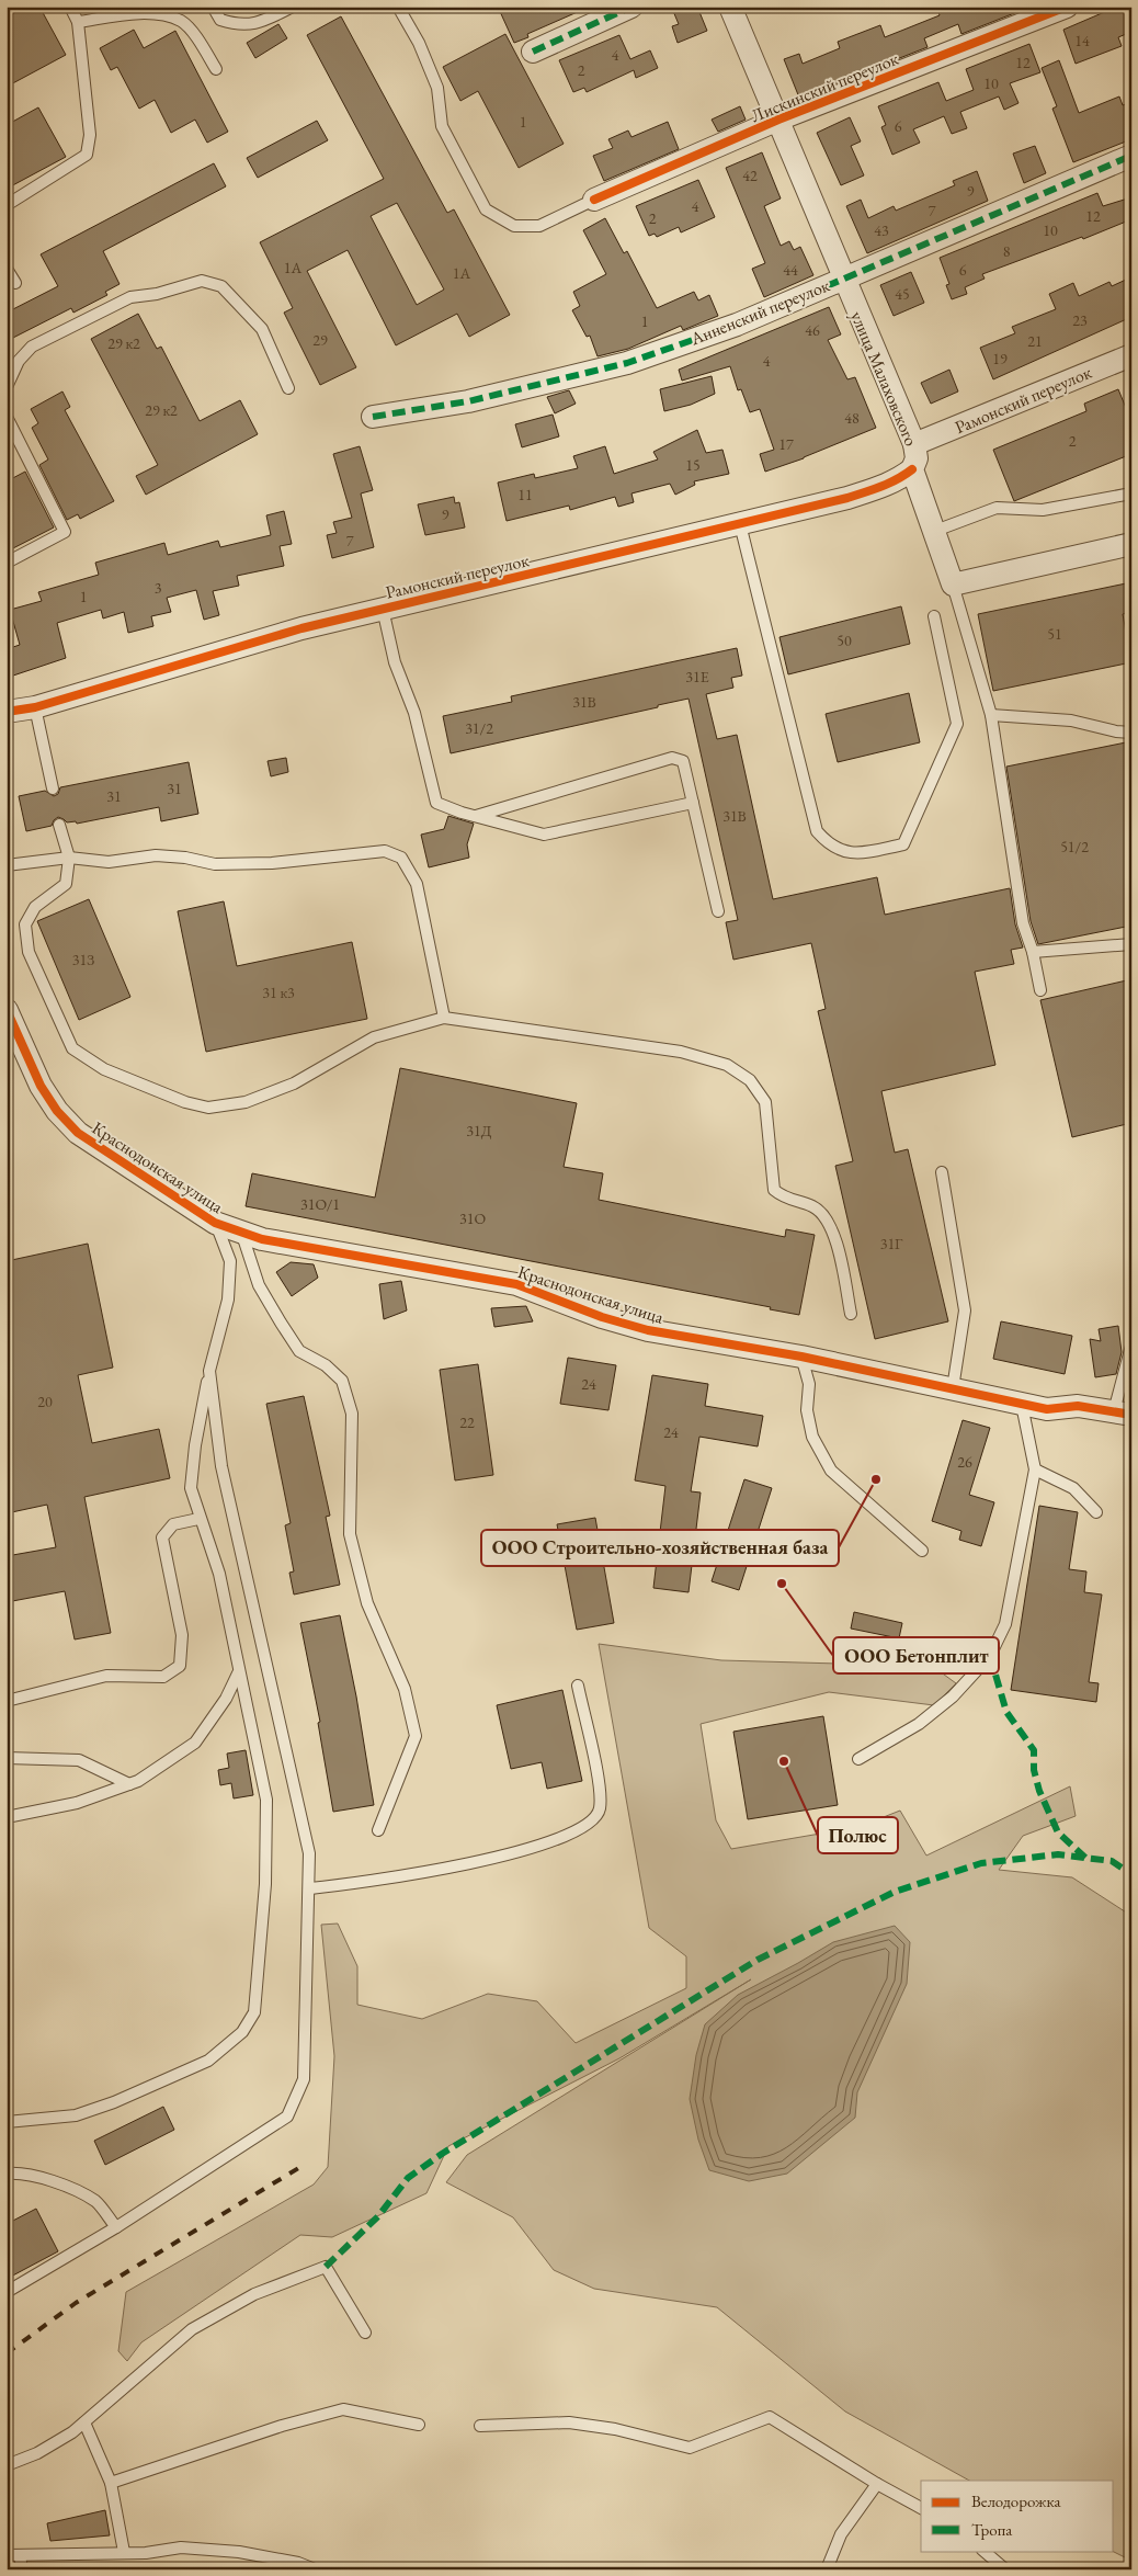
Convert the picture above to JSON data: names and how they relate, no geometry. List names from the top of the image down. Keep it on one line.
{"streets":{"street":["Лискинский переулок","Анненский переулок","улица Малаховского","Рамонский переулок","Краснодонская улица"]},"crossings":[["Лискинский переулок","улица Малаховского"],["Анненский переулок","улица Малаховского"],["улица Малаховского","Рамонский переулок"]],"places":["ООО Строительно-хозяйственная база","ООО Бетонплит","Полюс"],"house_numbers":["14","4","12","2","10","1","6","42","9","4","7","12","2","43","10","8","1А","44","6","1А","45","23","1","46","29","21","29 к2","19","4","29 к2","48","2","17","15","11","9","7","3","1","51","50","31Е","31В","31/2","31","31","31В","51/2","31З","31 к3","31Д","31О/1","31О","31Г","24","20","22","24","26"],"legend":["Велодорожка","Тропа"]}
